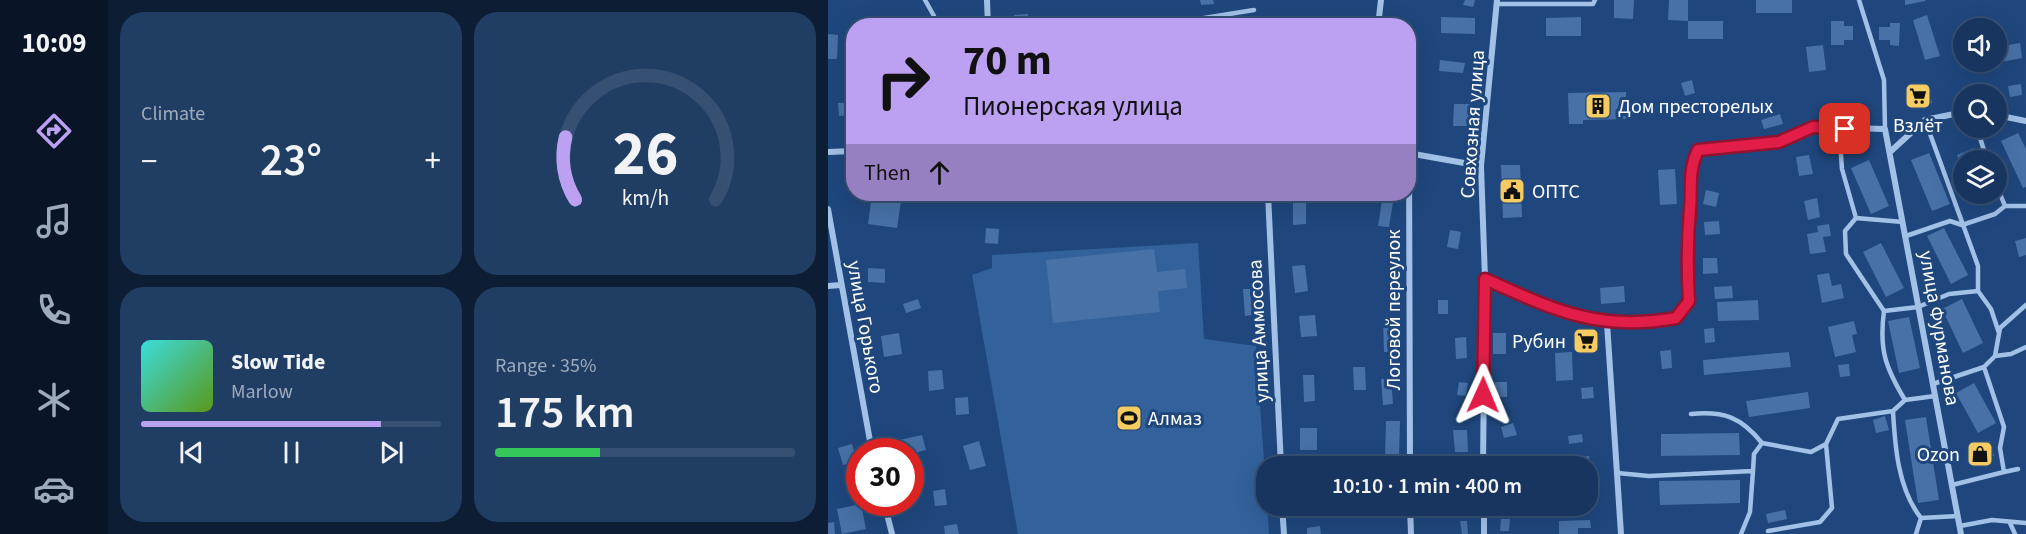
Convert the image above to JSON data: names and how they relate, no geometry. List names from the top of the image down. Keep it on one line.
{"streets":{"street":["Совхозная улица","Логовой переулок","улица Горького","улица Фурманова","улица Аммосова"]},"places":{"supermarket":["Взлёт","Рубин"],"building":["Дом престорелых"],"public building":["ОПТС"],"sports":["Алмаз"],"shop":["Ozon"]},"page":{"tabs":"10:09","tile":["Climate",["Range · 35%","175 km"]],"turn":["70 m","Пионерская улица"],"heat":["−","23°","+"],"then":"Then","song":["Slow Tide","Marlow"],"limit":"30","trip":"10:10 · 1 min · 400 m","gauge":["26","km/h"]}}
